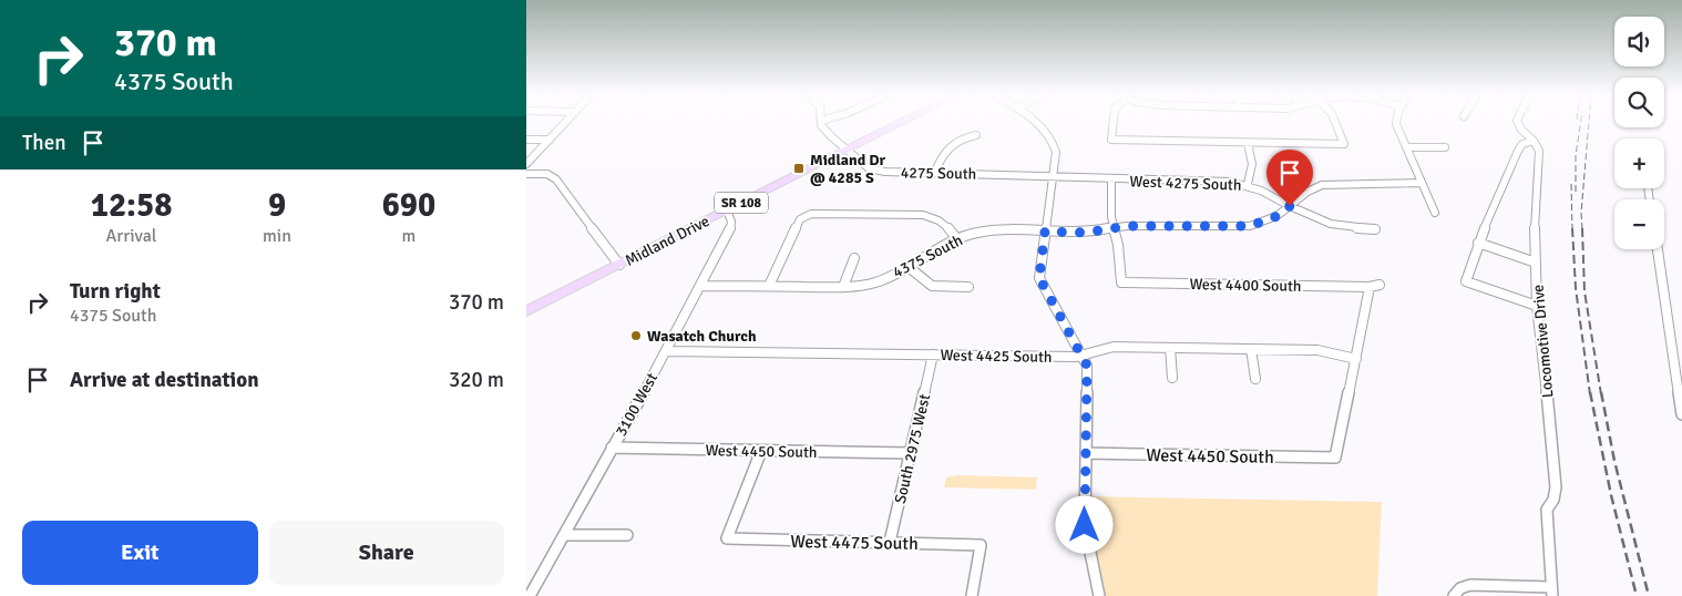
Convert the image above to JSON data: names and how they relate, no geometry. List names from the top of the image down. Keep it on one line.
{"streets":{"main road":["SR 108","Midland Drive"],"street":["4275 South","West 4275 South","4375 South","West 4400 South","Locomotive Drive","West 4425 South","3100 West","South 2975 West","West 4450 South","West 4475 South"]},"crossings":[["4275 South","West 4275 South"],["4275 South","Midland Drive"],["West 4275 South","4375 South"],["Midland Drive","3100 West"],["4375 South","West 4400 South"],["4375 South","3100 West"],["West 4425 South","3100 West"],["West 4425 South","South 2975 West"],["West 4425 South","West 4450 South"],["3100 West","West 4450 South"],["South 2975 West","West 4450 South"],["South 2975 West","West 4475 South"],["West 4450 South","West 4475 South"]],"places":{"transit":["Midland Dr @ 4285 S"],"other":["Wasatch Church"]},"page":{"turn":["370 m","4375 South"],"map_buttons":["+","−"],"then":"Then","eta":["12:58","Arrival","9","min","690","m"],"list":[{"name":"Turn right","note":"4375 South","value":"370 m"},{"name":"Arrive at destination","value":"320 m"}],"buttons":["Exit","Share"]}}
